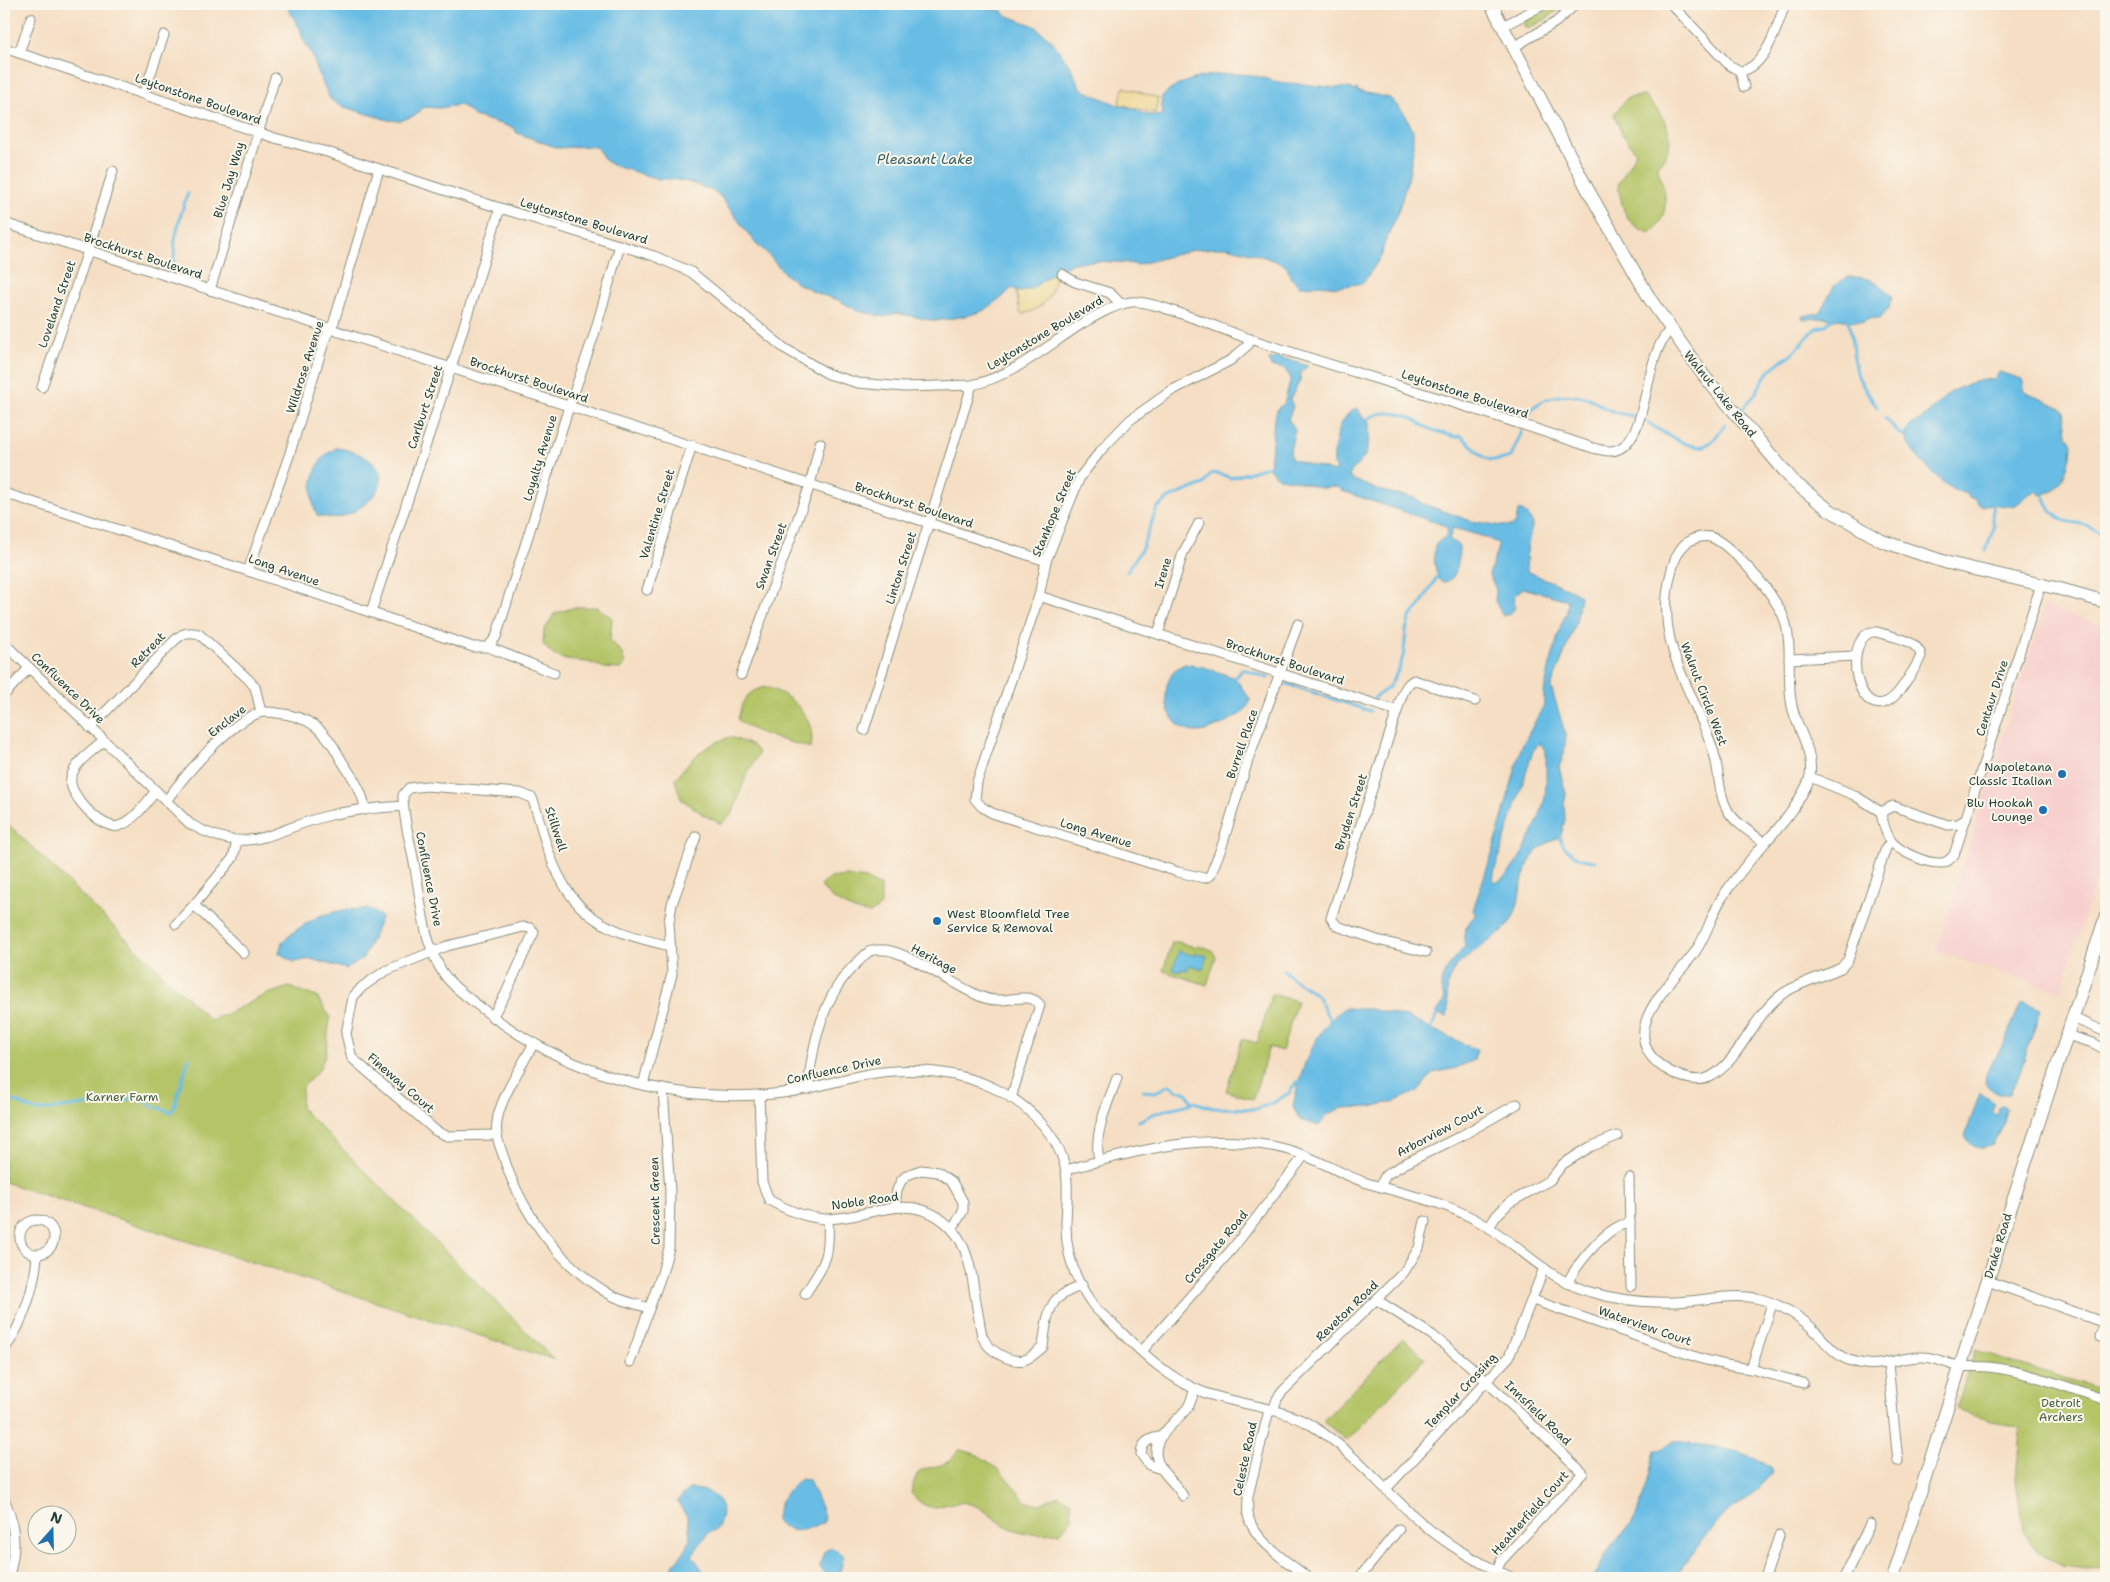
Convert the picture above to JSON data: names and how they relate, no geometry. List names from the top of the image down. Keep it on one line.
{"streets":{"street":["Leytonstone Boulevard","Blue Jay Way","Brockhurst Boulevard","Loveland Street","Wildrose Avenue","Walnut Lake Road","Carlburt Street","Loyalty Avenue","Stanhope Street","Valentine Street","Swan Street","Linton Street","Long Avenue","Irene","Retreat","Confluence Drive","Walnut Circle West","Centaur Drive","Enclave","Burrell Place","Bryden Street","Stillwell","Heritage","Fineway Court","Arborview Court","Crescent Green","Noble Road","Drake Road","Crossgate Road","Reveton Road","Waterview Court","Templar Crossing","Innsfield Road","Celeste Road","Heatherfield Court"]},"crossings":[["Leytonstone Boulevard","Blue Jay Way"],["Leytonstone Boulevard","Wildrose Avenue"],["Leytonstone Boulevard","Walnut Lake Road"],["Leytonstone Boulevard","Carlburt Street"],["Leytonstone Boulevard","Loyalty Avenue"],["Leytonstone Boulevard","Stanhope Street"],["Leytonstone Boulevard","Linton Street"],["Blue Jay Way","Brockhurst Boulevard"],["Brockhurst Boulevard","Loveland Street"],["Brockhurst Boulevard","Wildrose Avenue"],["Brockhurst Boulevard","Carlburt Street"],["Brockhurst Boulevard","Loyalty Avenue"],["Brockhurst Boulevard","Stanhope Street"],["Brockhurst Boulevard","Valentine Street"],["Brockhurst Boulevard","Swan Street"],["Brockhurst Boulevard","Linton Street"],["Brockhurst Boulevard","Irene"],["Brockhurst Boulevard","Burrell Place"],["Brockhurst Boulevard","Bryden Street"],["Wildrose Avenue","Long Avenue"],["Walnut Lake Road","Centaur Drive"],["Carlburt Street","Long Avenue"],["Loyalty Avenue","Long Avenue"],["Stanhope Street","Long Avenue"],["Long Avenue","Burrell Place"],["Retreat","Confluence Drive"],["Retreat","Enclave"],["Confluence Drive","Enclave"],["Confluence Drive","Stillwell"],["Confluence Drive","Heritage"],["Confluence Drive","Fineway Court"],["Confluence Drive","Crescent Green"],["Confluence Drive","Noble Road"],["Confluence Drive","Crossgate Road"],["Confluence Drive","Reveton Road"],["Confluence Drive","Templar Crossing"],["Confluence Drive","Celeste Road"],["Confluence Drive","Heatherfield Court"],["Reveton Road","Innsfield Road"],["Reveton Road","Celeste Road"],["Waterview Court","Templar Crossing"],["Templar Crossing","Innsfield Road"],["Innsfield Road","Heatherfield Court"]],"water":["Pleasant Lake"],"parks":["Karner Farm","Detroit Archers"],"places":["Napoletana Classic Italian","Blu Hookah Lounge","West Bloomfield Tree Service & Removal"],"north":"top"}
